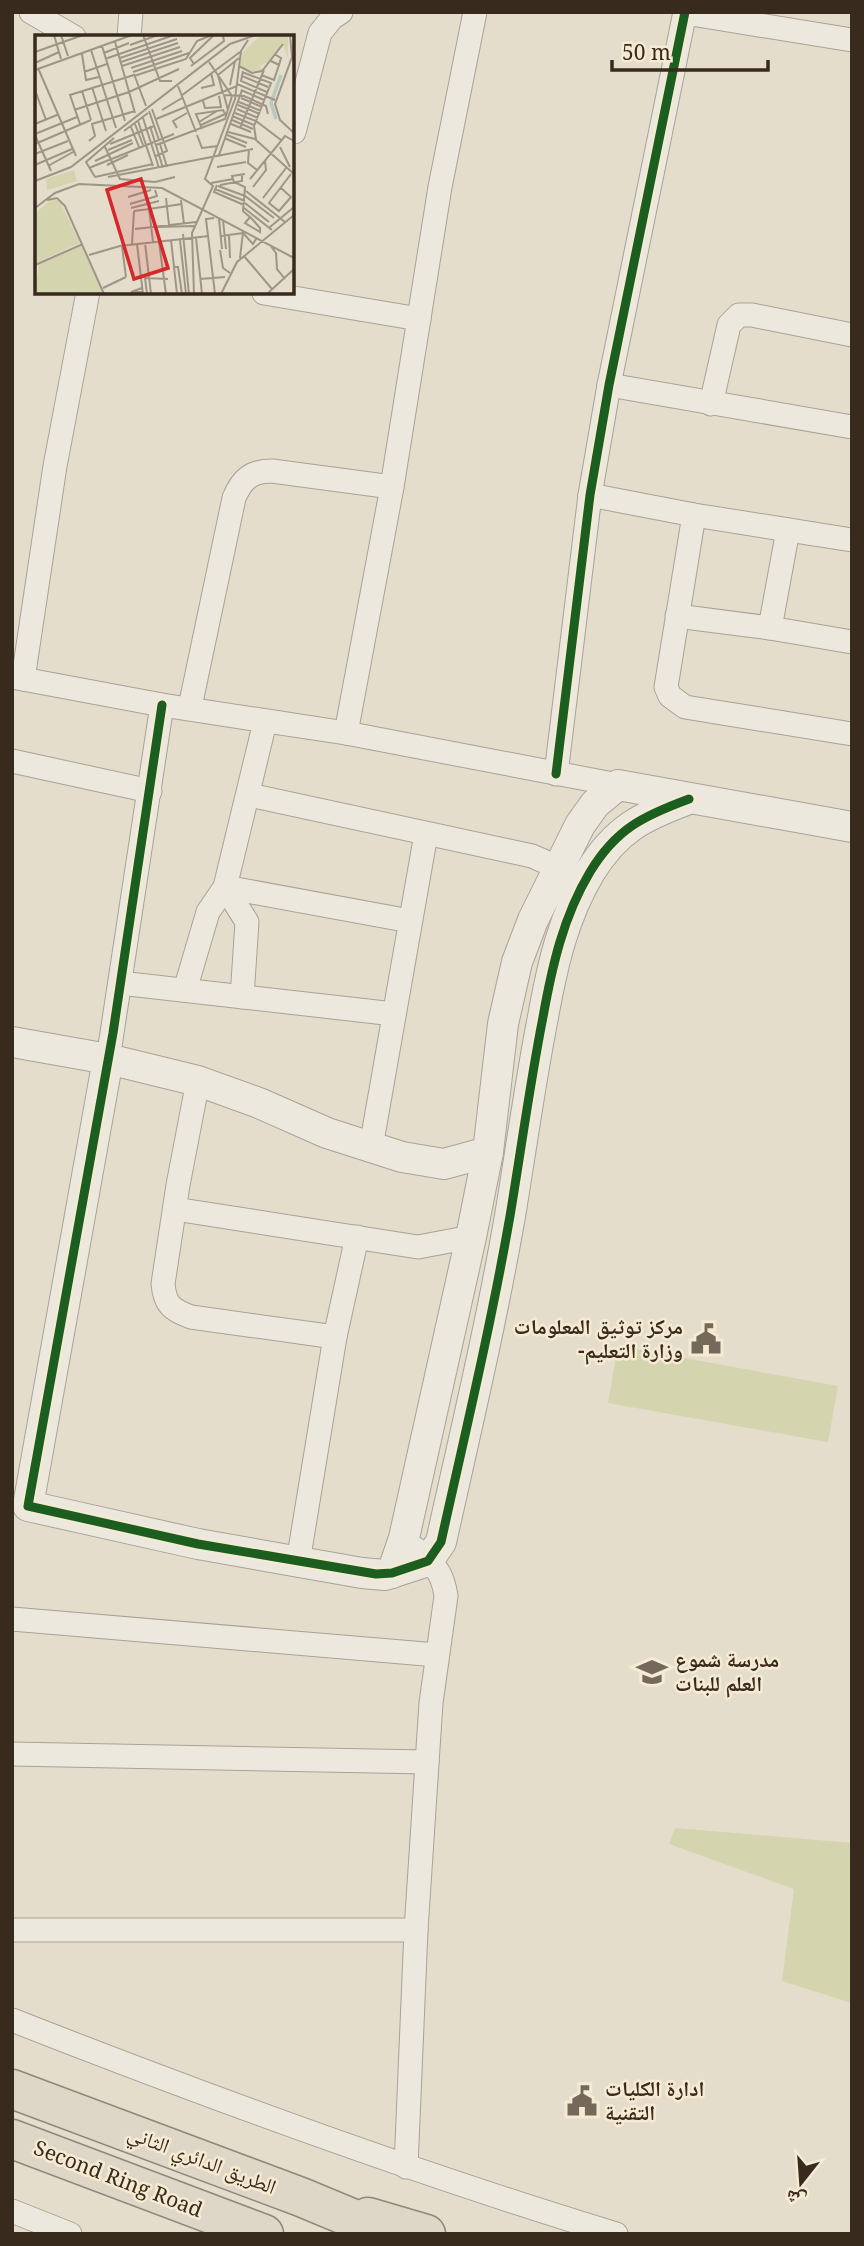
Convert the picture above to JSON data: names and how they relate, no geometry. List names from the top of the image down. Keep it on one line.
{"streets":{"highway":["الطريق الدائري الثاني","Second Ring Road"]},"places":{"public building":["مركز توثيق المعلومات -وزارة التعليم","ادارة الكليات التقنية"],"school or university":["مدرسة شموع العلم للبنات"]},"scale_bar":"50 m","north":"bottom"}
